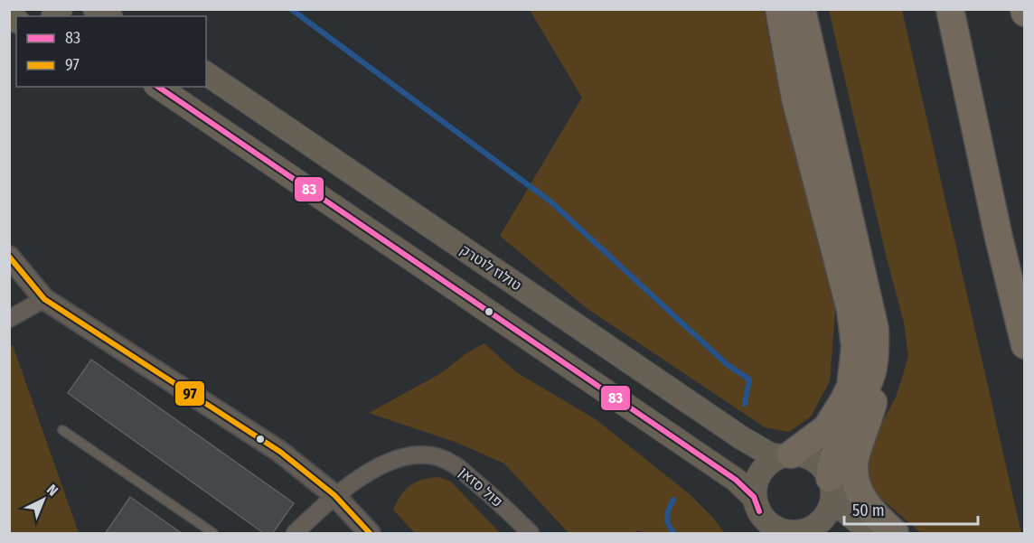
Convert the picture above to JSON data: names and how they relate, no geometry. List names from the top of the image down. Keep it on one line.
{"streets":{"main road":["טולוז לוטרק"],"street":["פול סזאן"]},"lines":["transit line 83","transit line 97"],"legend":["83","97"],"scale_bar":"50 m","north":"top right"}
